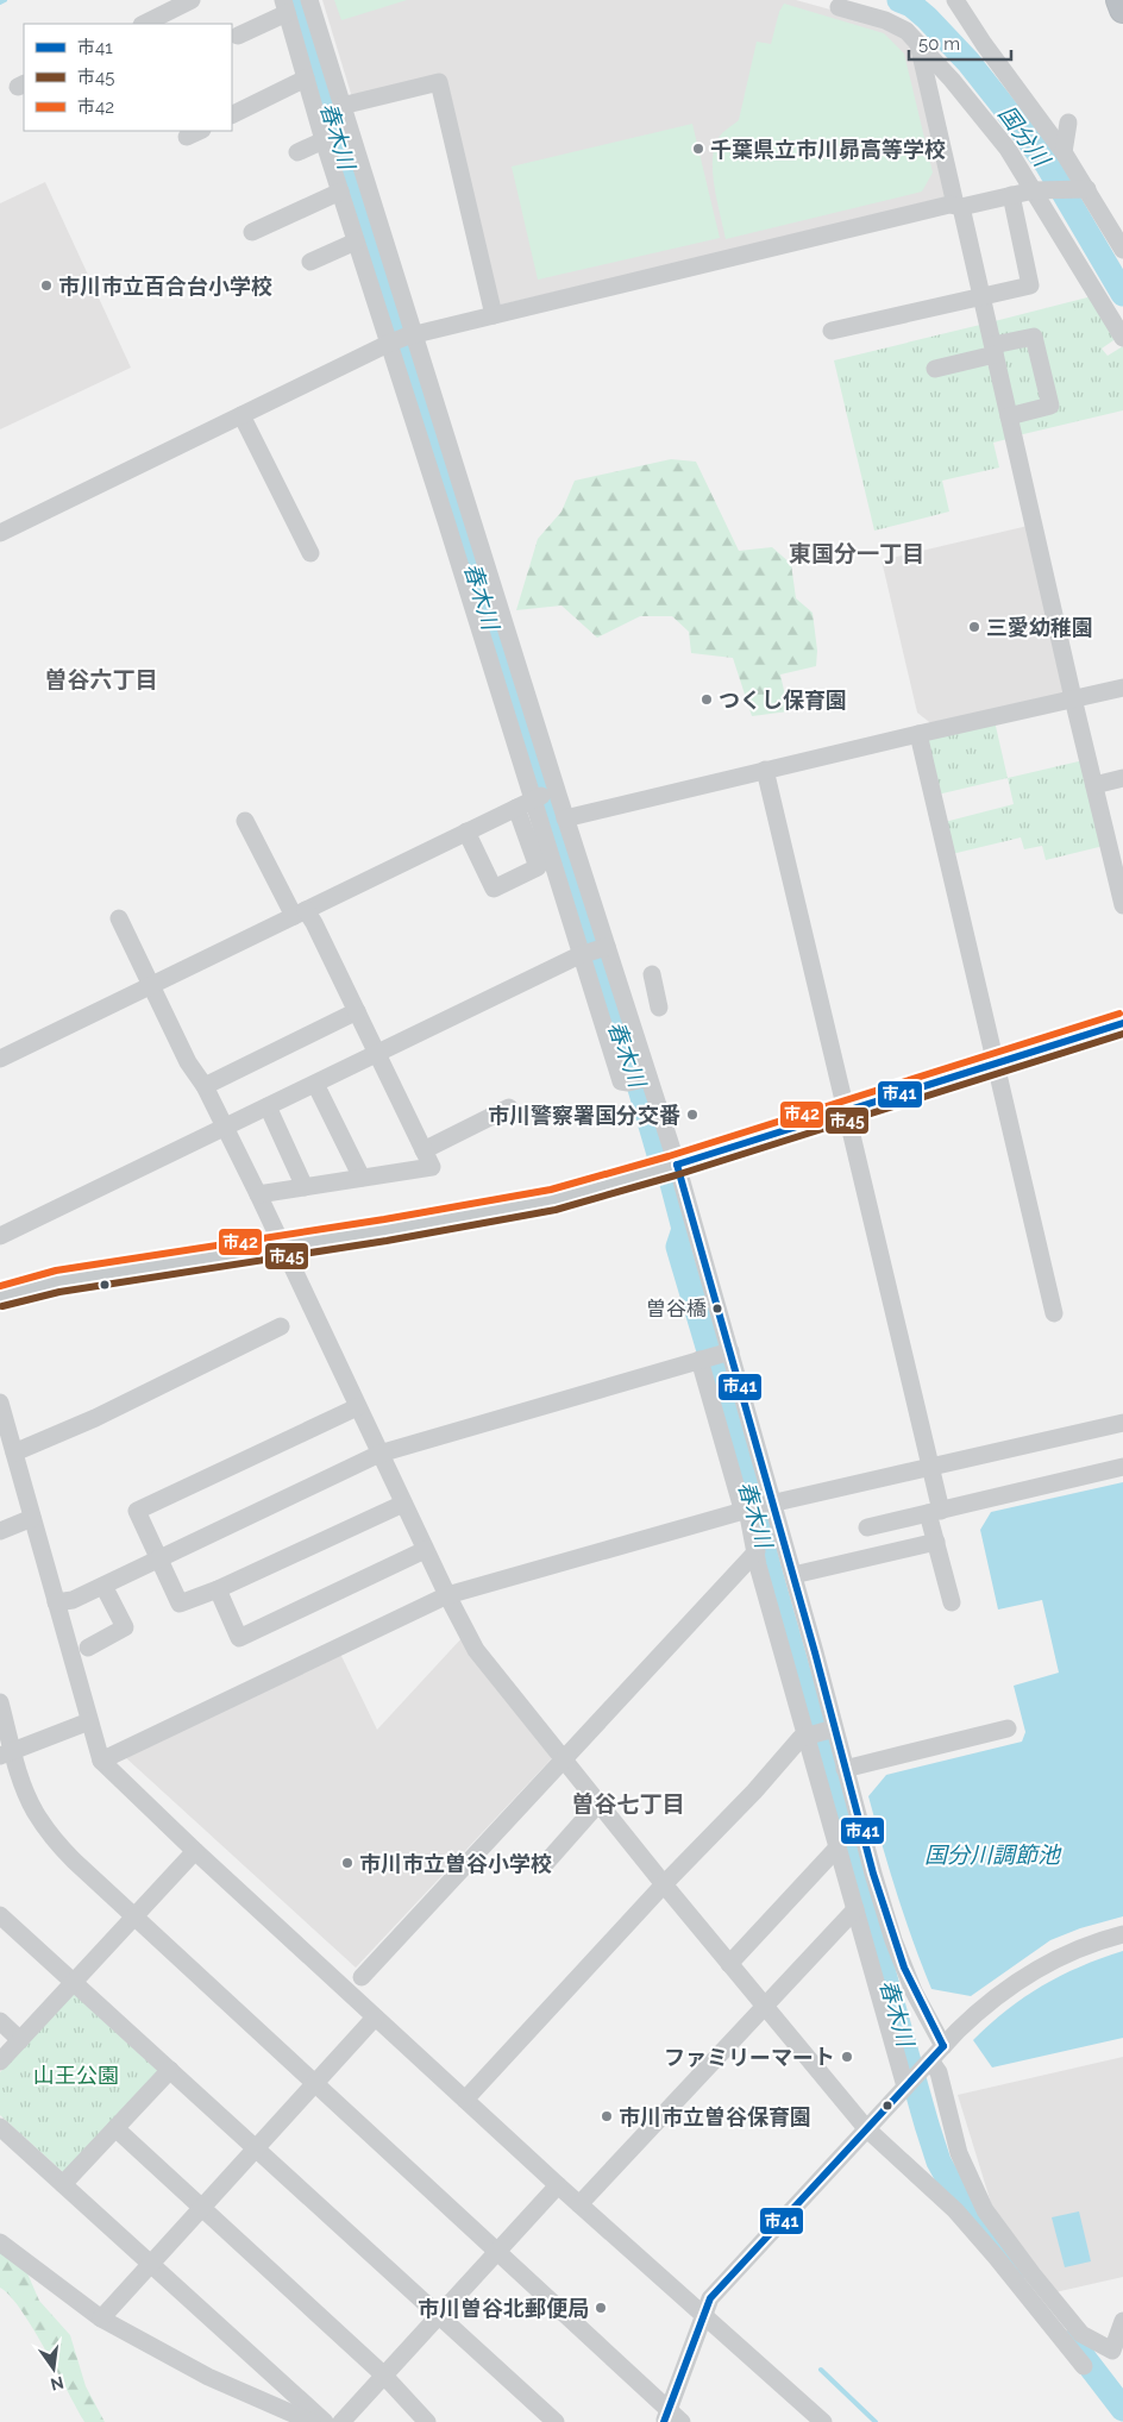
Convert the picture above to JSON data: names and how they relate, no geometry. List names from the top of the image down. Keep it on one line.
{"districts":["東国分一丁目","曽谷六丁目","曽谷七丁目"],"water":["春木川","国分川","国分川調節池"],"parks":["山王公園"],"places":["千葉県立市川昴高等学校","市川市立百合台小学校","三愛幼稚園","つくし保育園","市川警察署国分交番","曽谷橋","市川市立曽谷小学校","ファミリーマート","市川市立曽谷保育園","市川曽谷北郵便局"],"lines":["transit line 市42","transit line 市41","transit line 市45"],"legend":["市41","市45","市42"],"scale_bar":"50 m","north":"bottom"}
